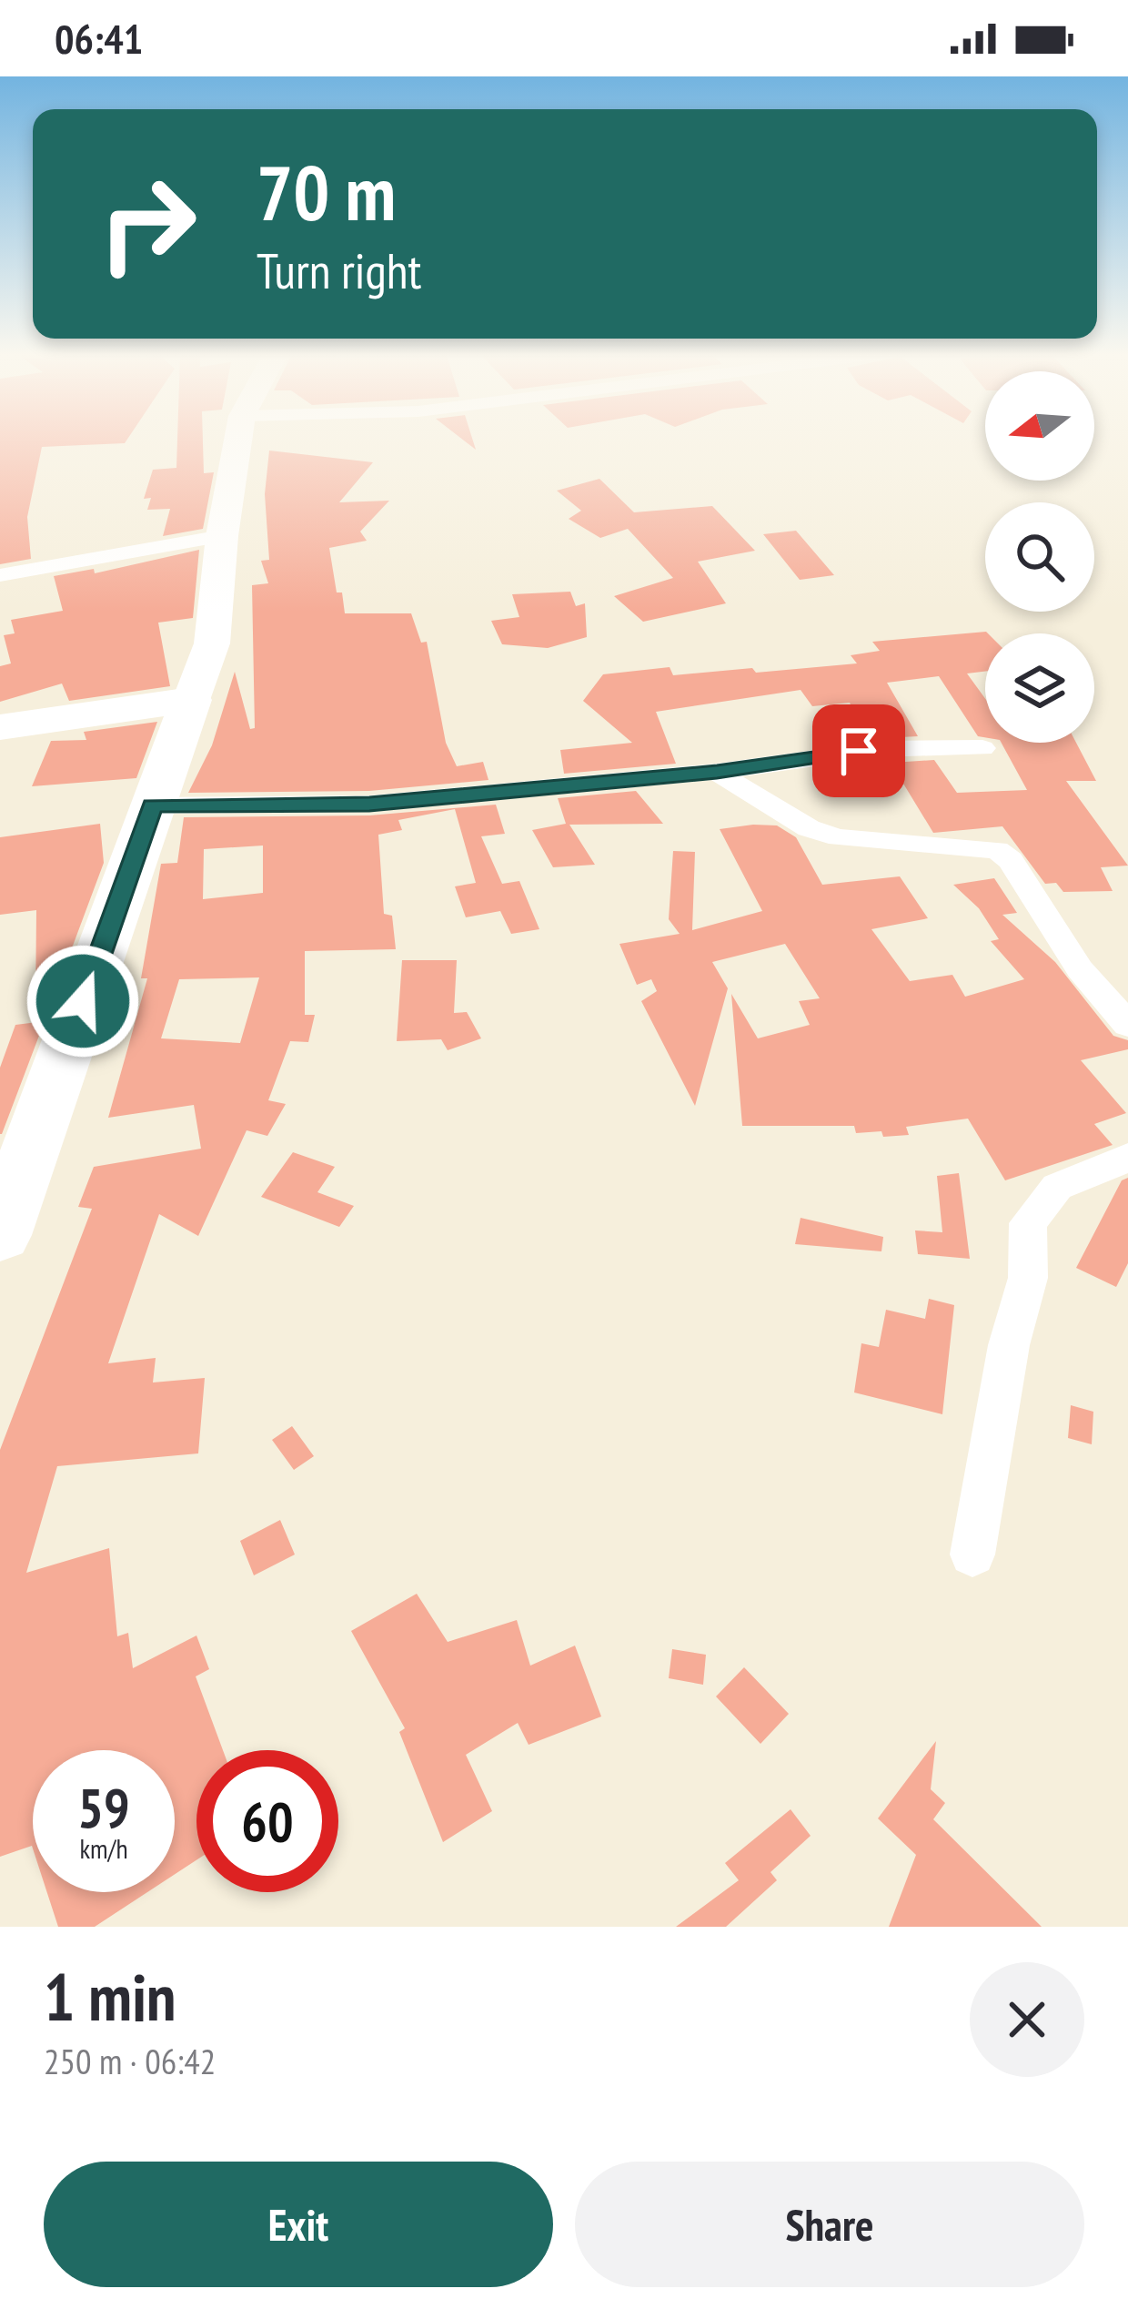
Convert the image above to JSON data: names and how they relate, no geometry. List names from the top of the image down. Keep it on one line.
{"north":"left","page":{"status":"06:41","turn":["70 m","Turn right"],"speed":"59 km/h","limit":"60","heading":["1 min","250 m · 06:42"],"buttons":["Exit","Share"]}}
